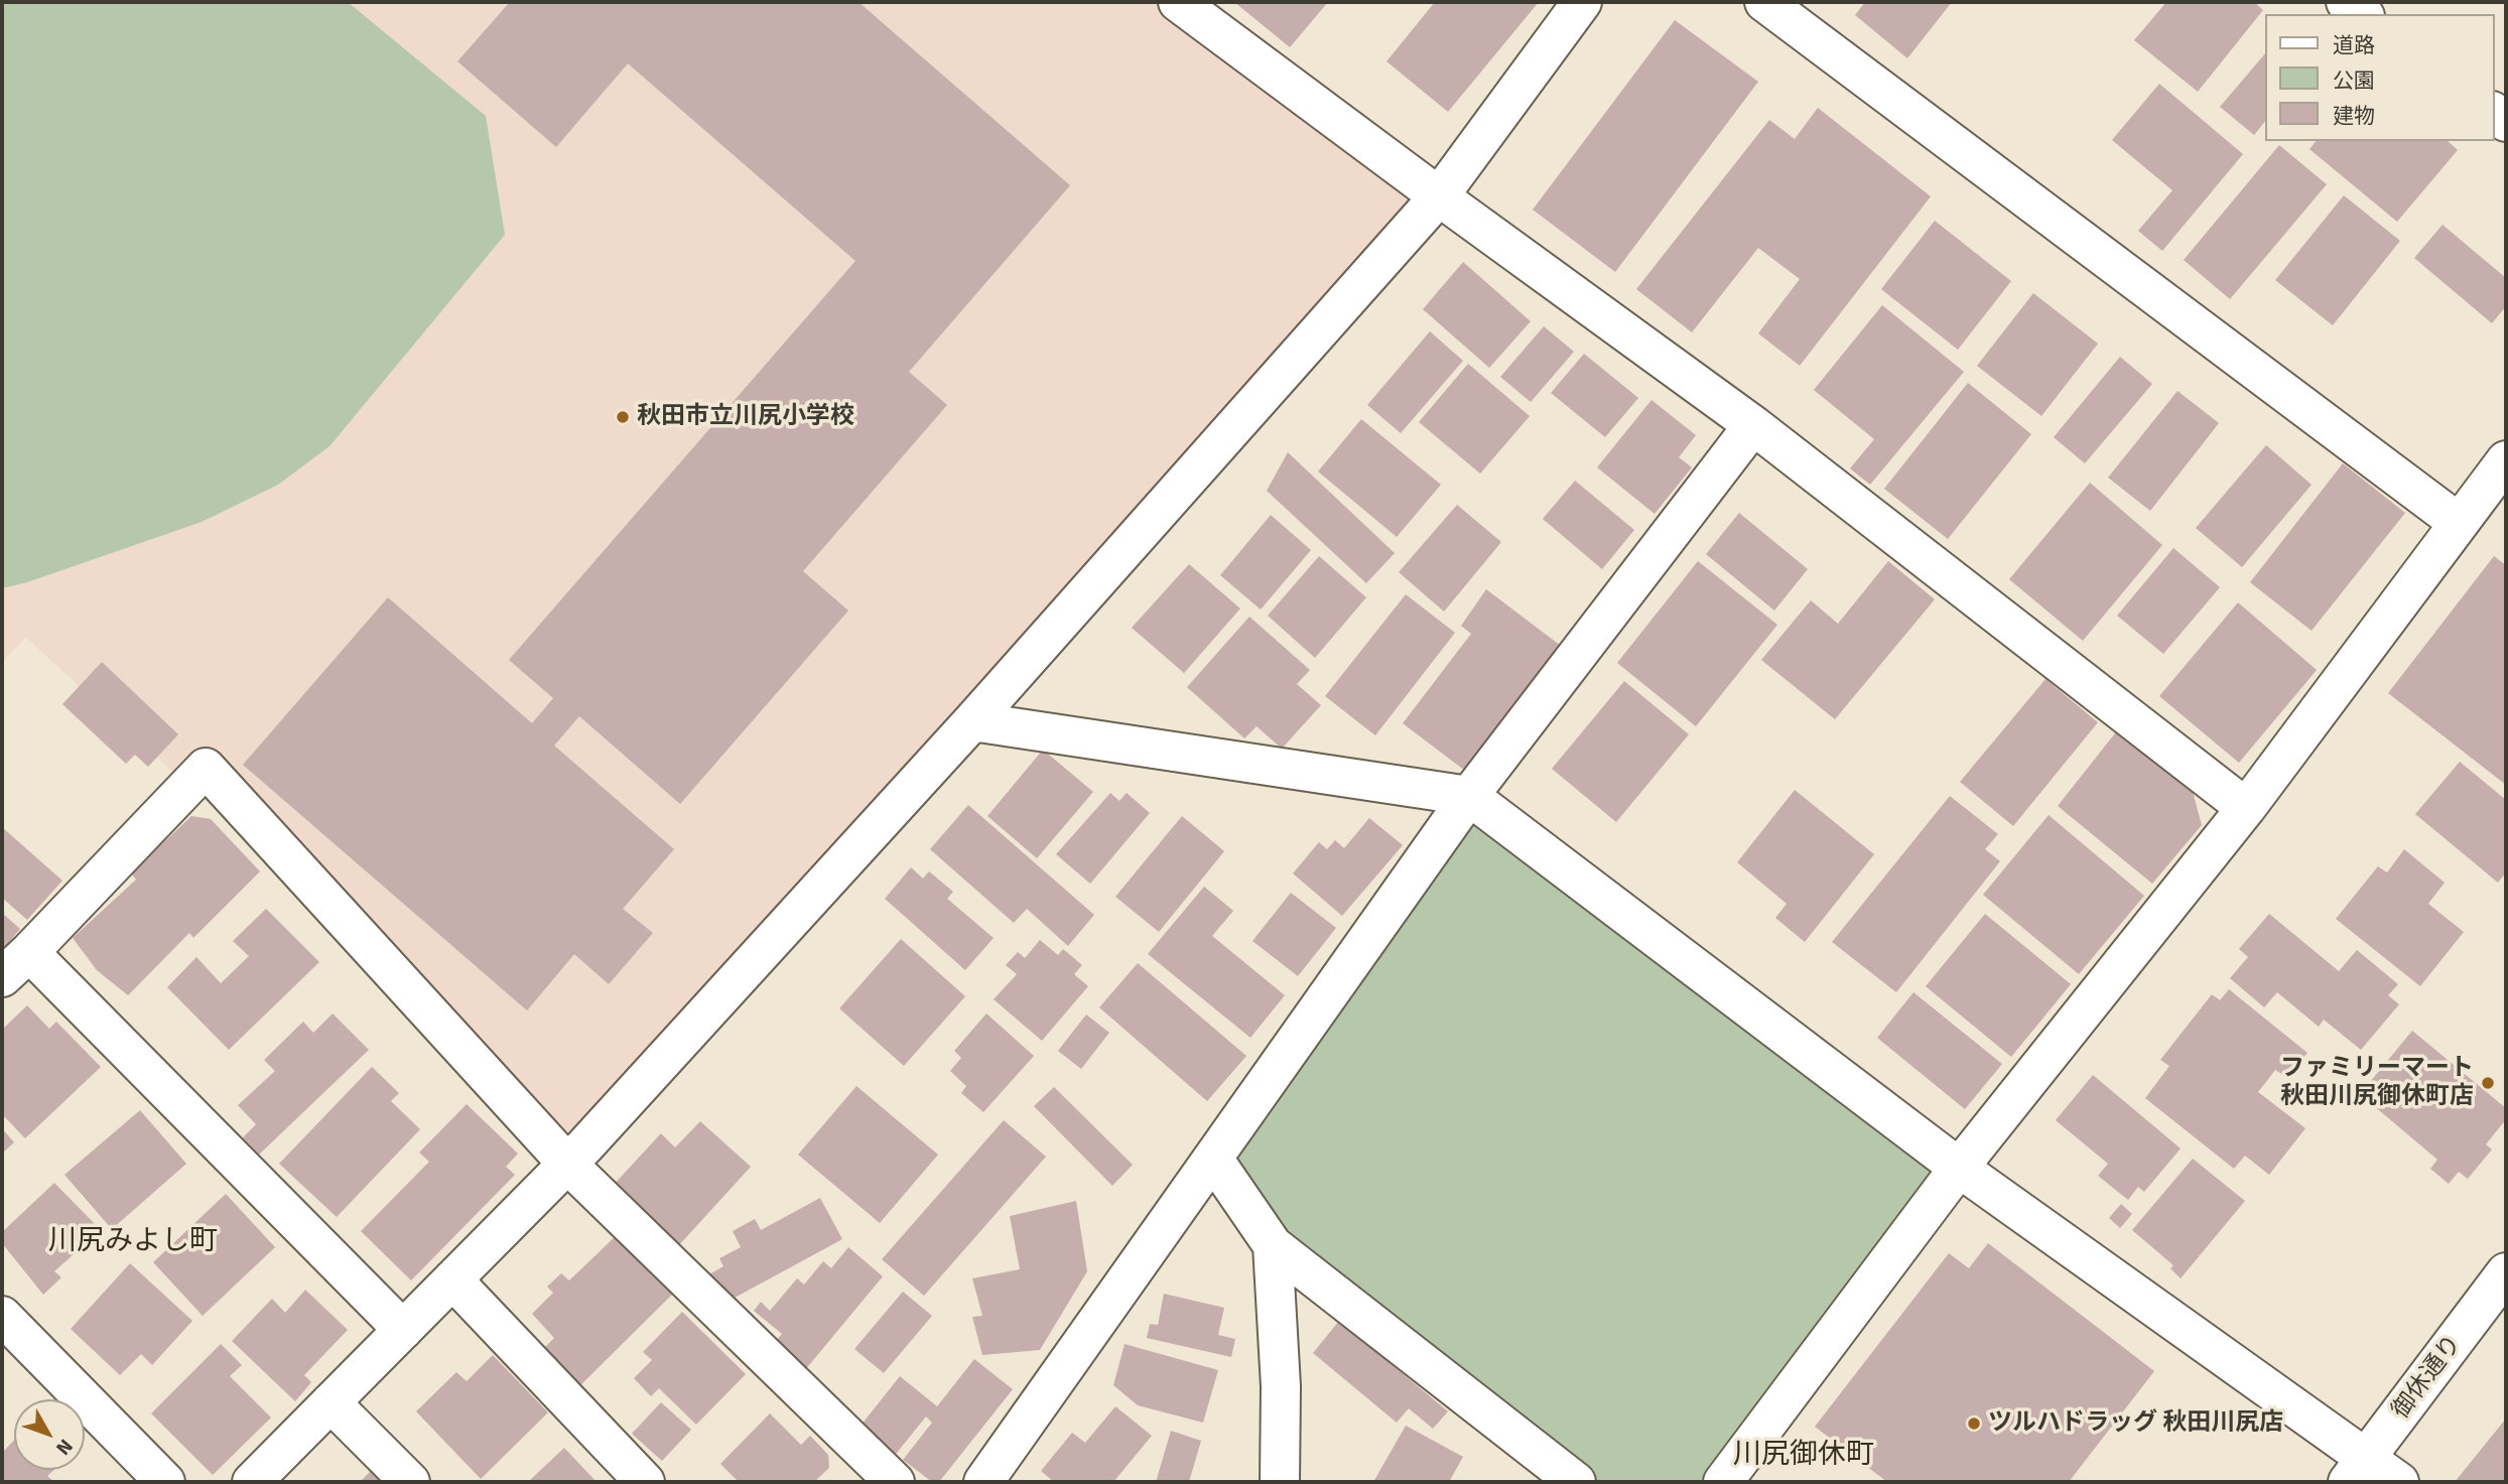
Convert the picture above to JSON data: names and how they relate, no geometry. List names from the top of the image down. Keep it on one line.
{"streets":{"street":["御休通り"]},"districts":["川尻みよし町","川尻御休町"],"places":["秋田市立川尻小学校","ファミリーマート 秋田川尻御休町店","ツルハドラッグ 秋田川尻店"],"legend":["道路","公園","建物"],"north":"bottom right"}
